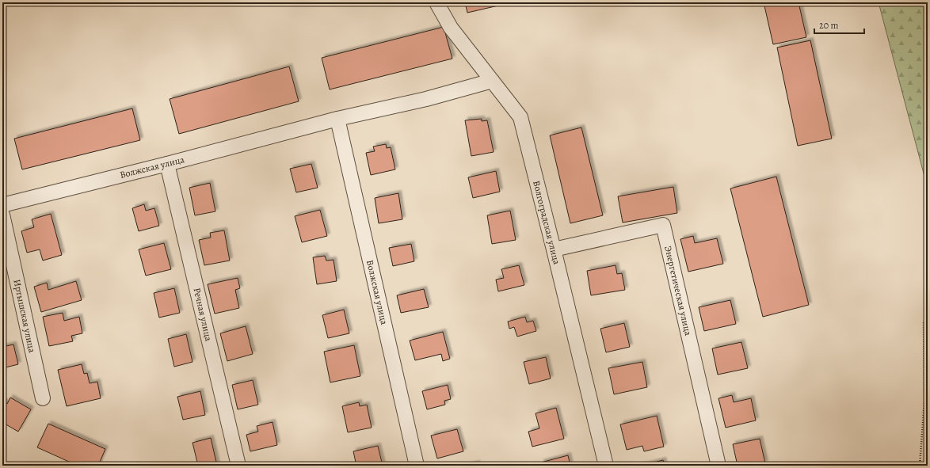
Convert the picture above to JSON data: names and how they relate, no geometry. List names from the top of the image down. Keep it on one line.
{"streets":{"street":["Волжская улица","Волгоградская улица","Энергетическая улица","Речная улица","Иртышская улица"]},"crossings":[["Волжская улица","Волгоградская улица"],["Волжская улица","Речная улица"],["Волгоградская улица","Энергетическая улица"]],"scale_bar":"20 m"}
